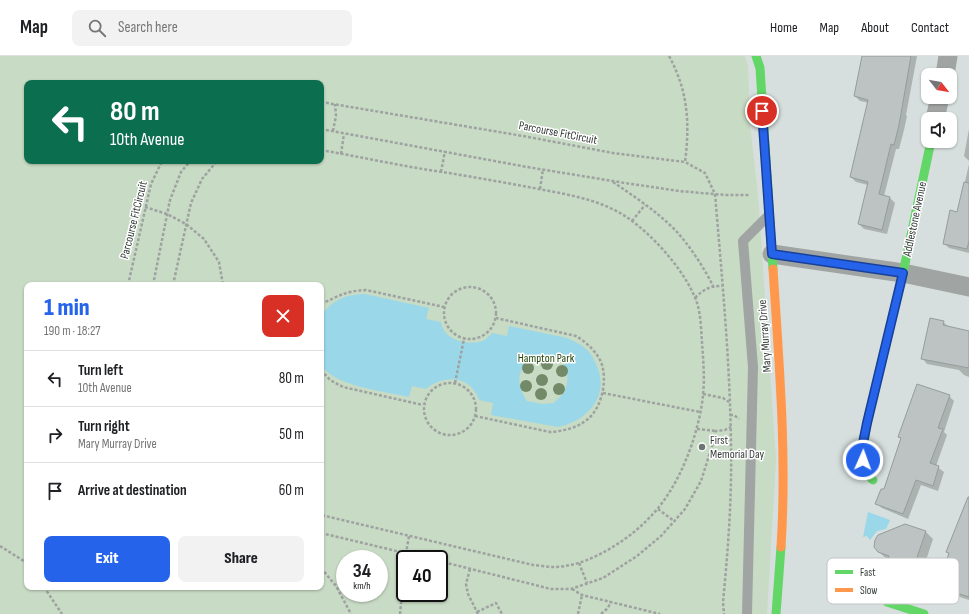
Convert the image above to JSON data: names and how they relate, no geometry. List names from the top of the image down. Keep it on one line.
{"streets":{"street":["Addlestone Avenue","Mary Murray Drive"],"path":["Parcourse FitCircuit"]},"parks":["Hampton Park"],"places":["First Memorial Day"],"legend":["Fast","Slow"],"north":"bottom right","page":{"header":"Map","search":"Search here","nav":["Home","Map","About","Contact"],"turn":["80 m","10th Avenue"],"heading":["1 min","190 m · 18:27"],"list":[{"name":"Turn left","note":"10th Avenue","value":"80 m"},{"name":"Turn right","note":"Mary Murray Drive","value":"50 m"},{"name":"Arrive at destination","value":"60 m"}],"buttons":["Exit","Share"],"speed":"34 km/h","limit":"40"}}
